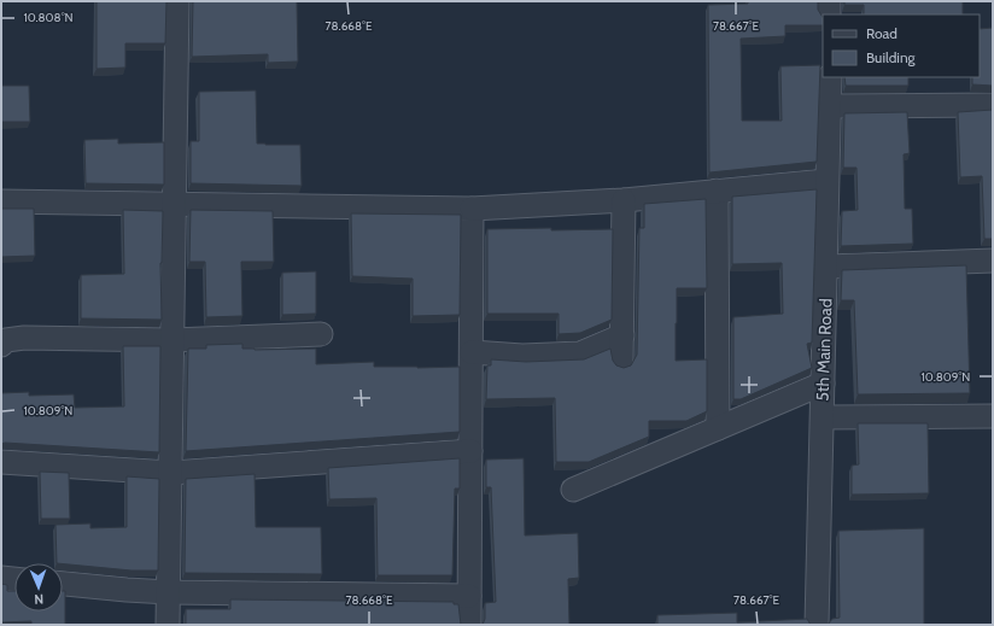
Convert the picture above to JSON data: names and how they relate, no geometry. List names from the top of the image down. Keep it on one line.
{"streets":{"street":["5th Main Road"]},"legend":["Road","Building"],"north":"bottom","coordinates":["10.808°N","78.668°E","78.667°E","10.809°N"]}
